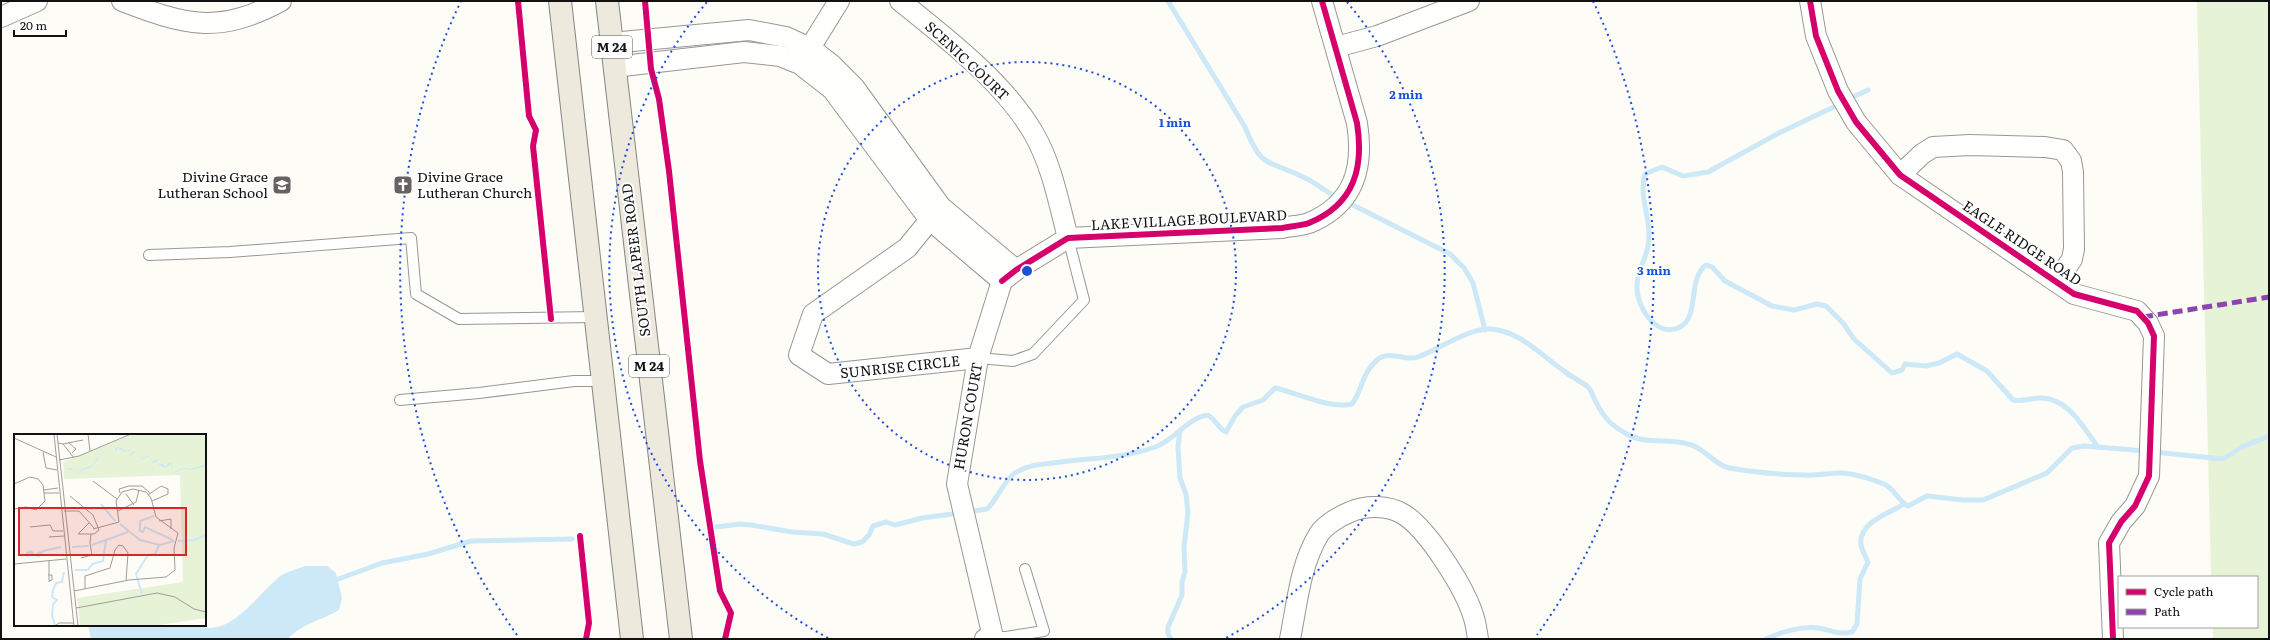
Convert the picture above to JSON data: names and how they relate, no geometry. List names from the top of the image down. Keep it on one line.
{"streets":{"main road":["M 24","SOUTH LAPEER ROAD"],"street":["SCENIC COURT","LAKE VILLAGE BOULEVARD","EAGLE RIDGE ROAD","SUNRISE CIRCLE","HURON COURT"]},"crossings":[["SCENIC COURT","LAKE VILLAGE BOULEVARD"],["LAKE VILLAGE BOULEVARD","HURON COURT"],["SUNRISE CIRCLE","HURON COURT"]],"places":{"school or university":["Divine Grace Lutheran School"],"church":["Divine Grace Lutheran Church"]},"legend":["Cycle path","Path"],"scale_bar":"20 m","rings":["2 min","1 min","3 min"]}
